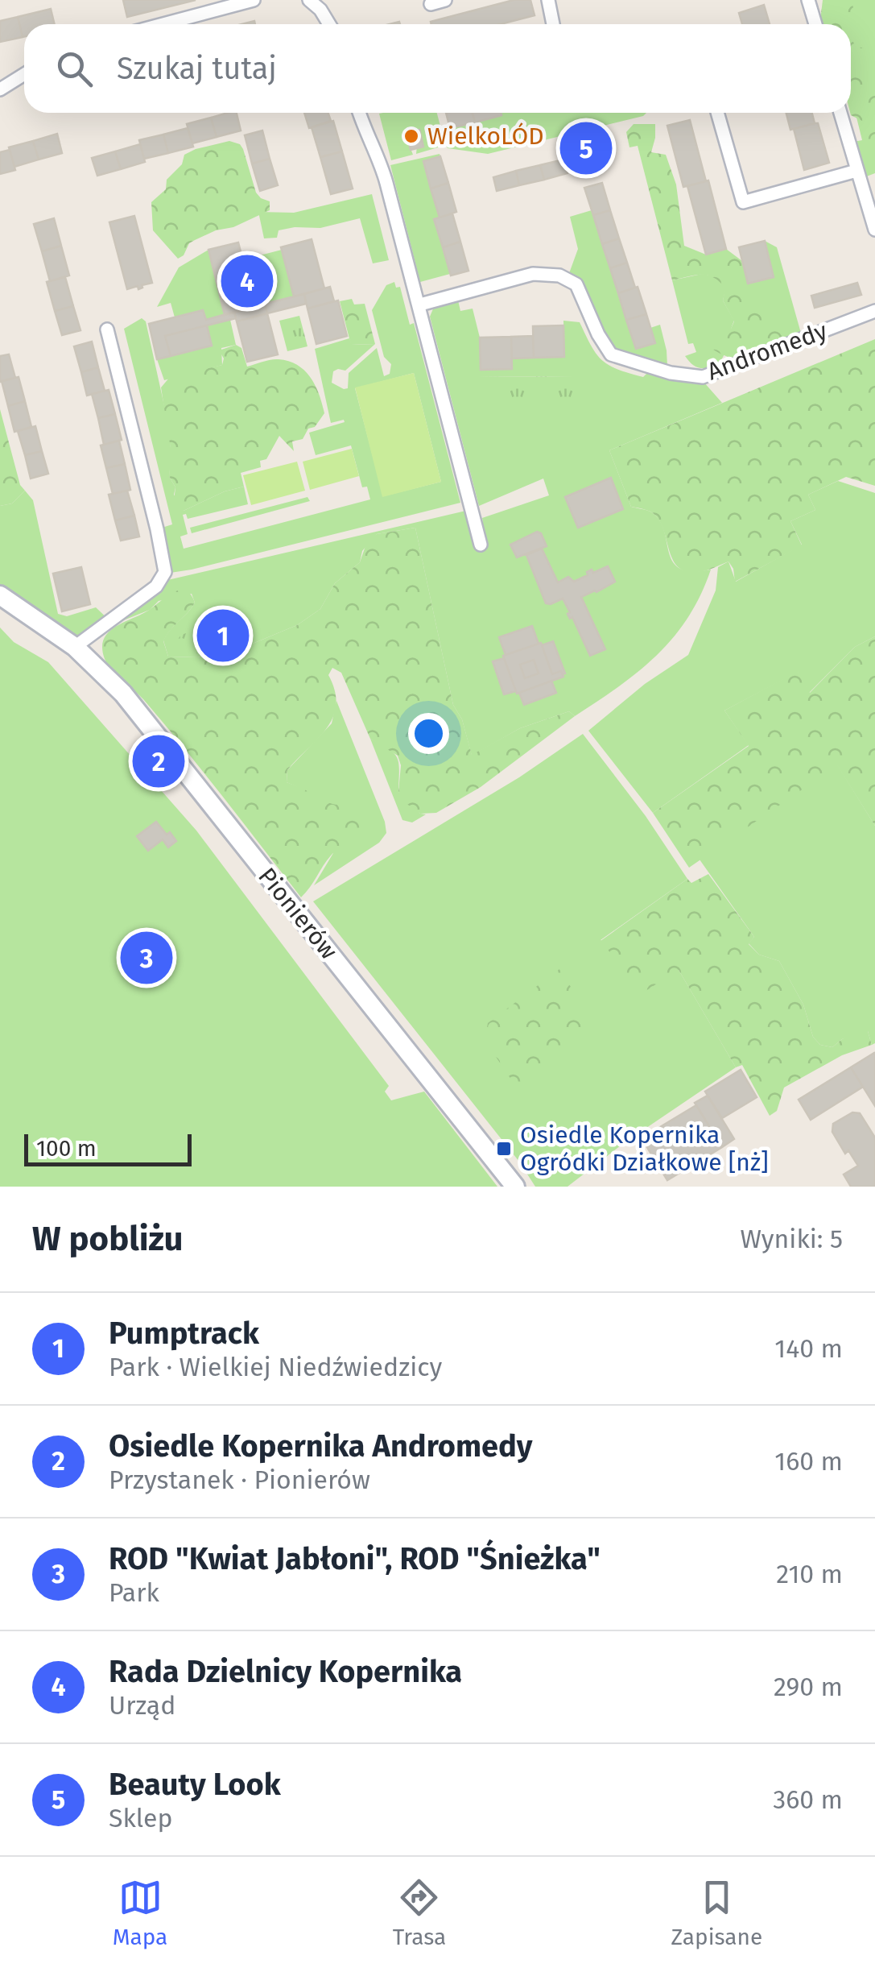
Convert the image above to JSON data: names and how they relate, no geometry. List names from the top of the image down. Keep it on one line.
{"streets":{"street":["Andromedy","Pionierów"]},"places":{"other":["WielkoLÓD"],"transit":["Osiedle Kopernika Ogródki Działkowe [nż]"]},"scale_bar":"100 m","page":{"search":"Szukaj tutaj","pins":["5","4","1","2","3"],"scale":"100 m","heading":["W pobliżu","Wyniki: 5"],"list":[{"mark":"1","name":"Pumptrack","note":"Park · Wielkiej Niedźwiedzicy","value":"140 m"},{"mark":"2","name":"Osiedle Kopernika Andromedy","note":"Przystanek · Pionierów","value":"160 m"},{"mark":"3","name":"ROD \"Kwiat Jabłoni\", ROD \"Śnieżka\"","note":"Park","value":"210 m"},{"mark":"4","name":"Rada Dzielnicy Kopernika","note":"Urząd","value":"290 m"},{"mark":"5","name":"Beauty Look","note":"Sklep","value":"360 m"}],"nav":["Mapa","Trasa","Zapisane"]}}
